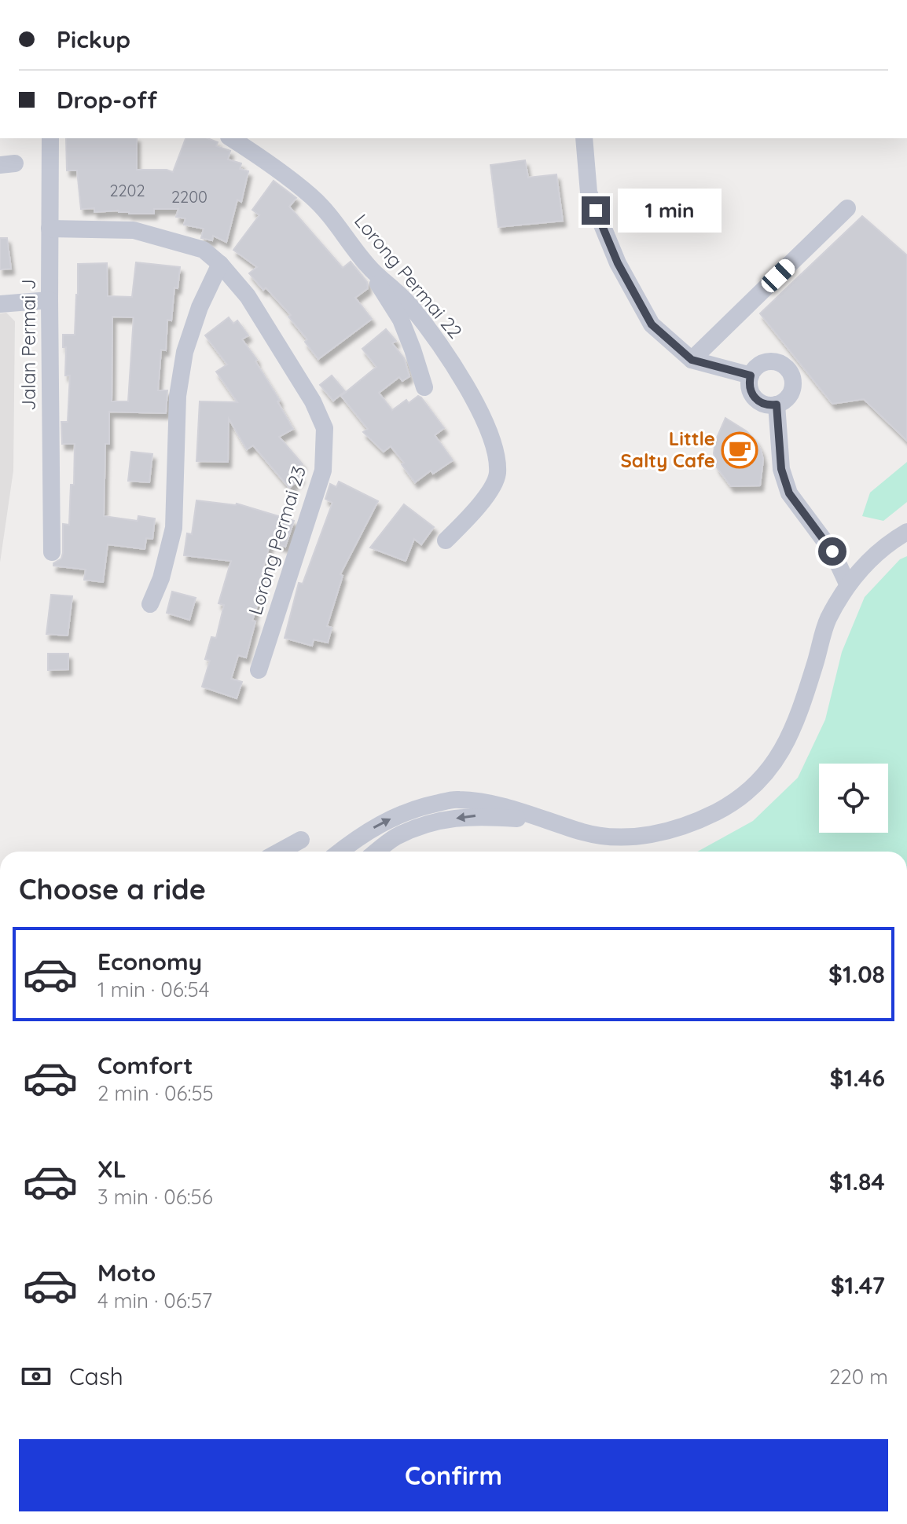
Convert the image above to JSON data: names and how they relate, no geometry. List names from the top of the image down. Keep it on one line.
{"streets":{"street":["Lorong Permai 22","Jalan Permai J","Lorong Permai 23"]},"crossings":[["Jalan Permai J","Lorong Permai 23"]],"places":{"cafe":["Little Salty Cafe"]},"house_numbers":["2202","2200"],"page":{"banner":["Pickup","Drop-off"],"bubble":"1 min","heading":"Choose a ride","list":[{"name":"Economy","note":"1 min · 06:54","value":"$1.08"},{"name":"Comfort","note":"2 min · 06:55","value":"$1.46"},{"name":"XL","note":"3 min · 06:56","value":"$1.84"},{"name":"Moto","note":"4 min · 06:57","value":"$1.47"}],"pay":["Cash","220 m"],"buttons":"Confirm"}}
